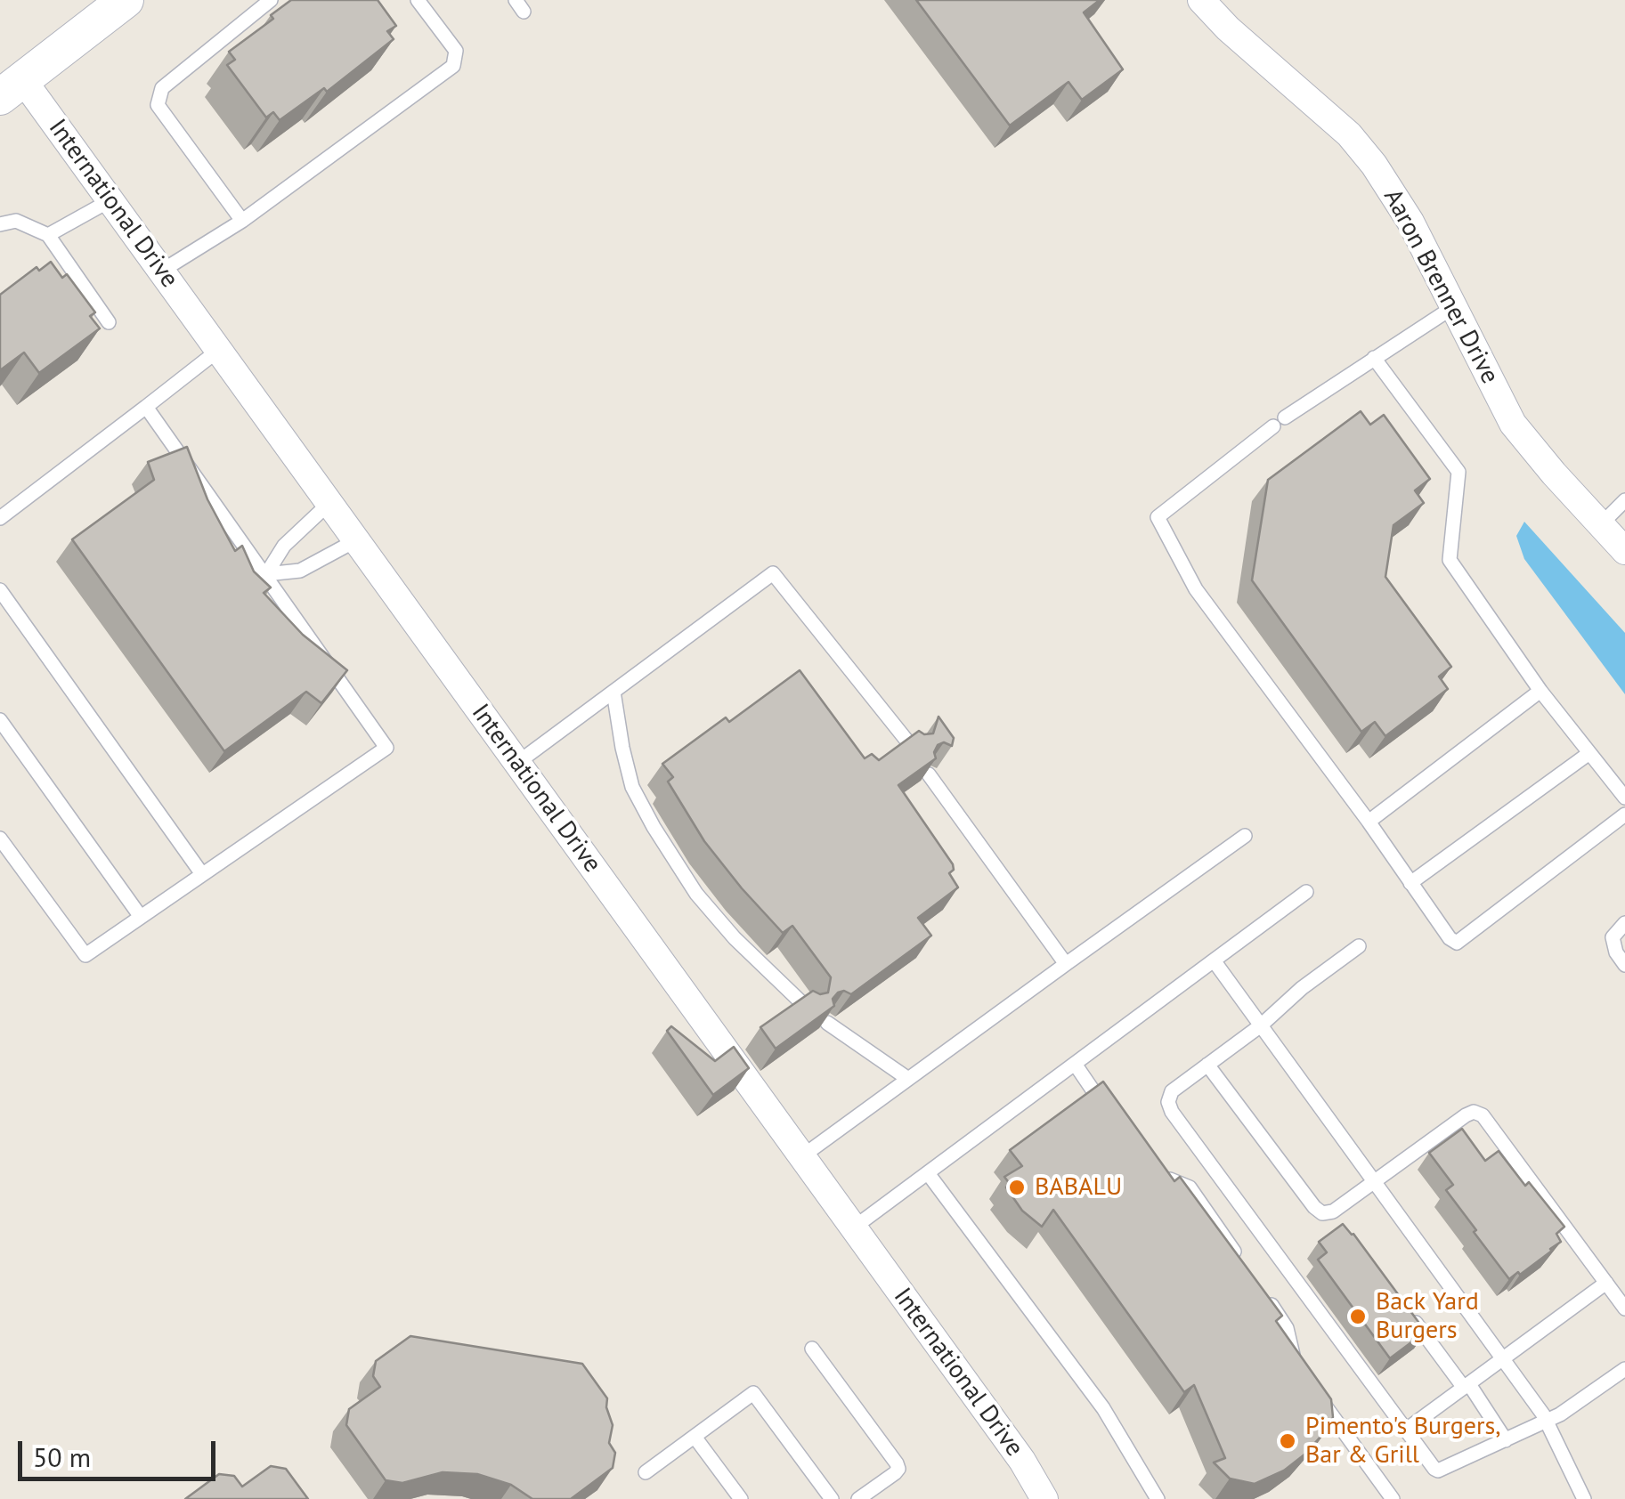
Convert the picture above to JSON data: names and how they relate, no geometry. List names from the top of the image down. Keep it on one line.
{"streets":{"street":["International Drive","Aaron Brenner Drive"]},"places":["BABALU","Back Yard Burgers","Pimento's Burgers, Bar & Grill"],"scale_bar":"50 m"}
